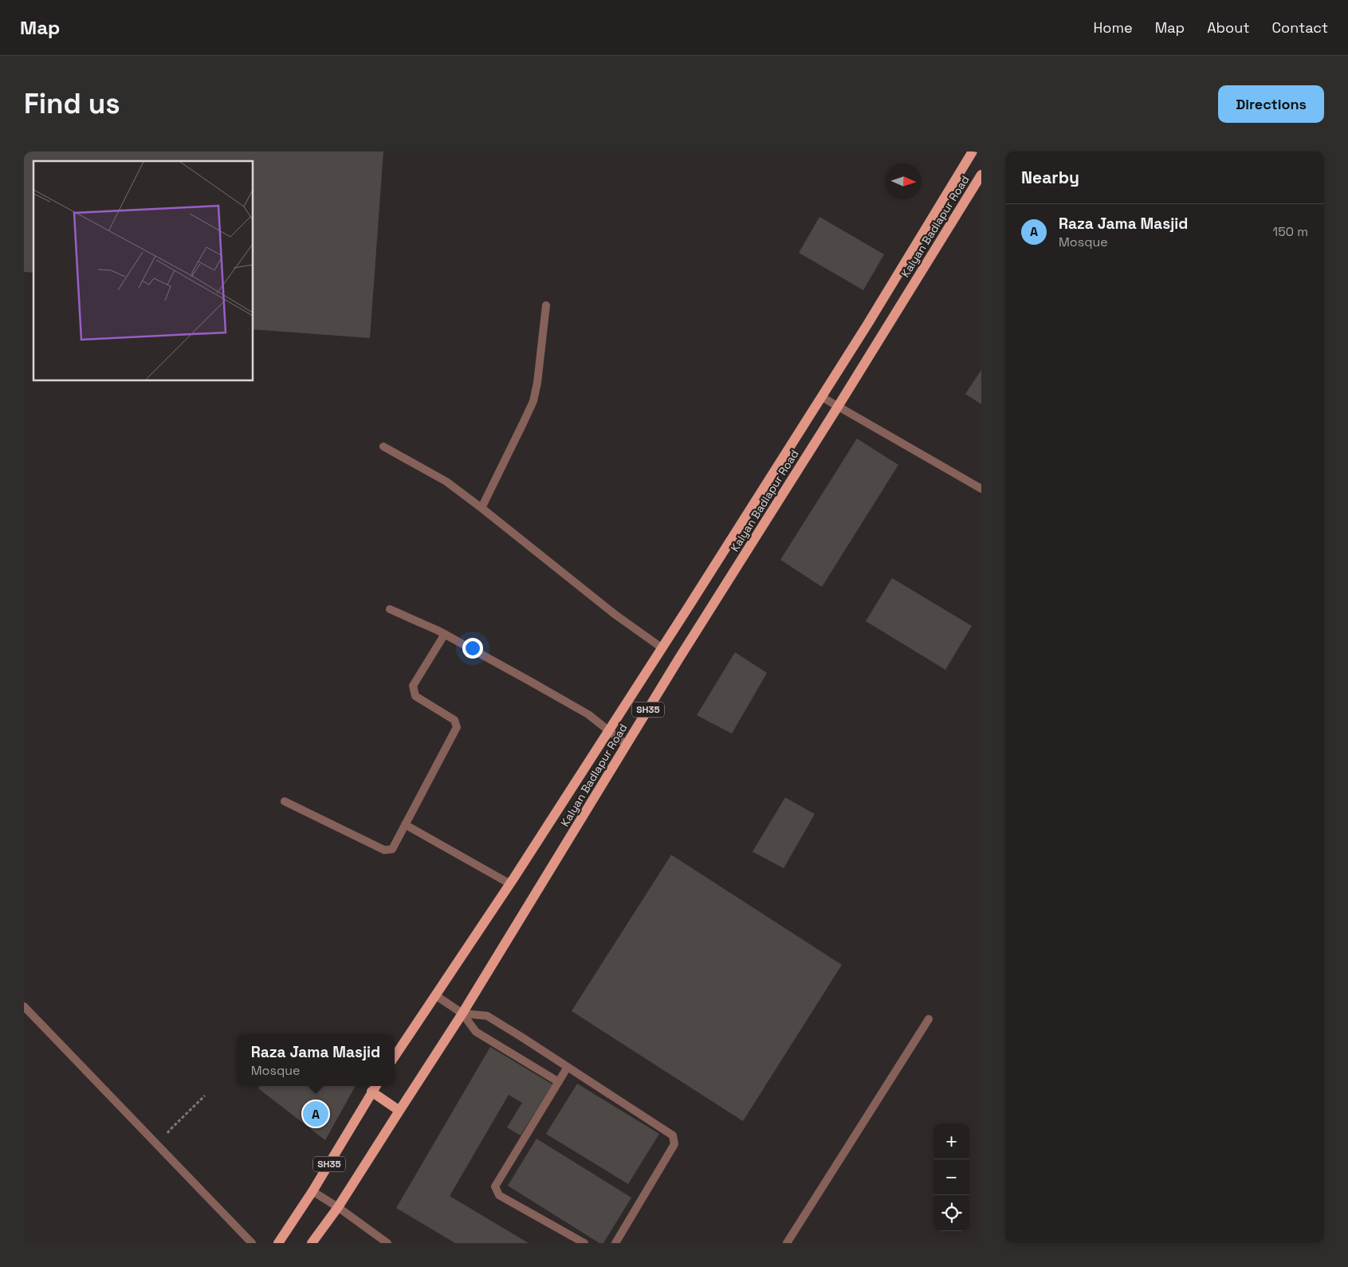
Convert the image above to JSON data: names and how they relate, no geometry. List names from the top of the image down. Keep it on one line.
{"streets":{"main road":["Kalyan Badlapur Road","SH35"]},"north":"right","page":{"header":"Map","nav":["Home","Map","About","Contact"],"buttons":"Directions","title":"Find us","heading":"Nearby","list":[{"mark":"A","name":"Raza Jama Masjid","note":"Mosque","value":"150 m"}],"popup":["Raza Jama Masjid","Mosque"],"pins":"A","map_buttons":["+","−"]}}
